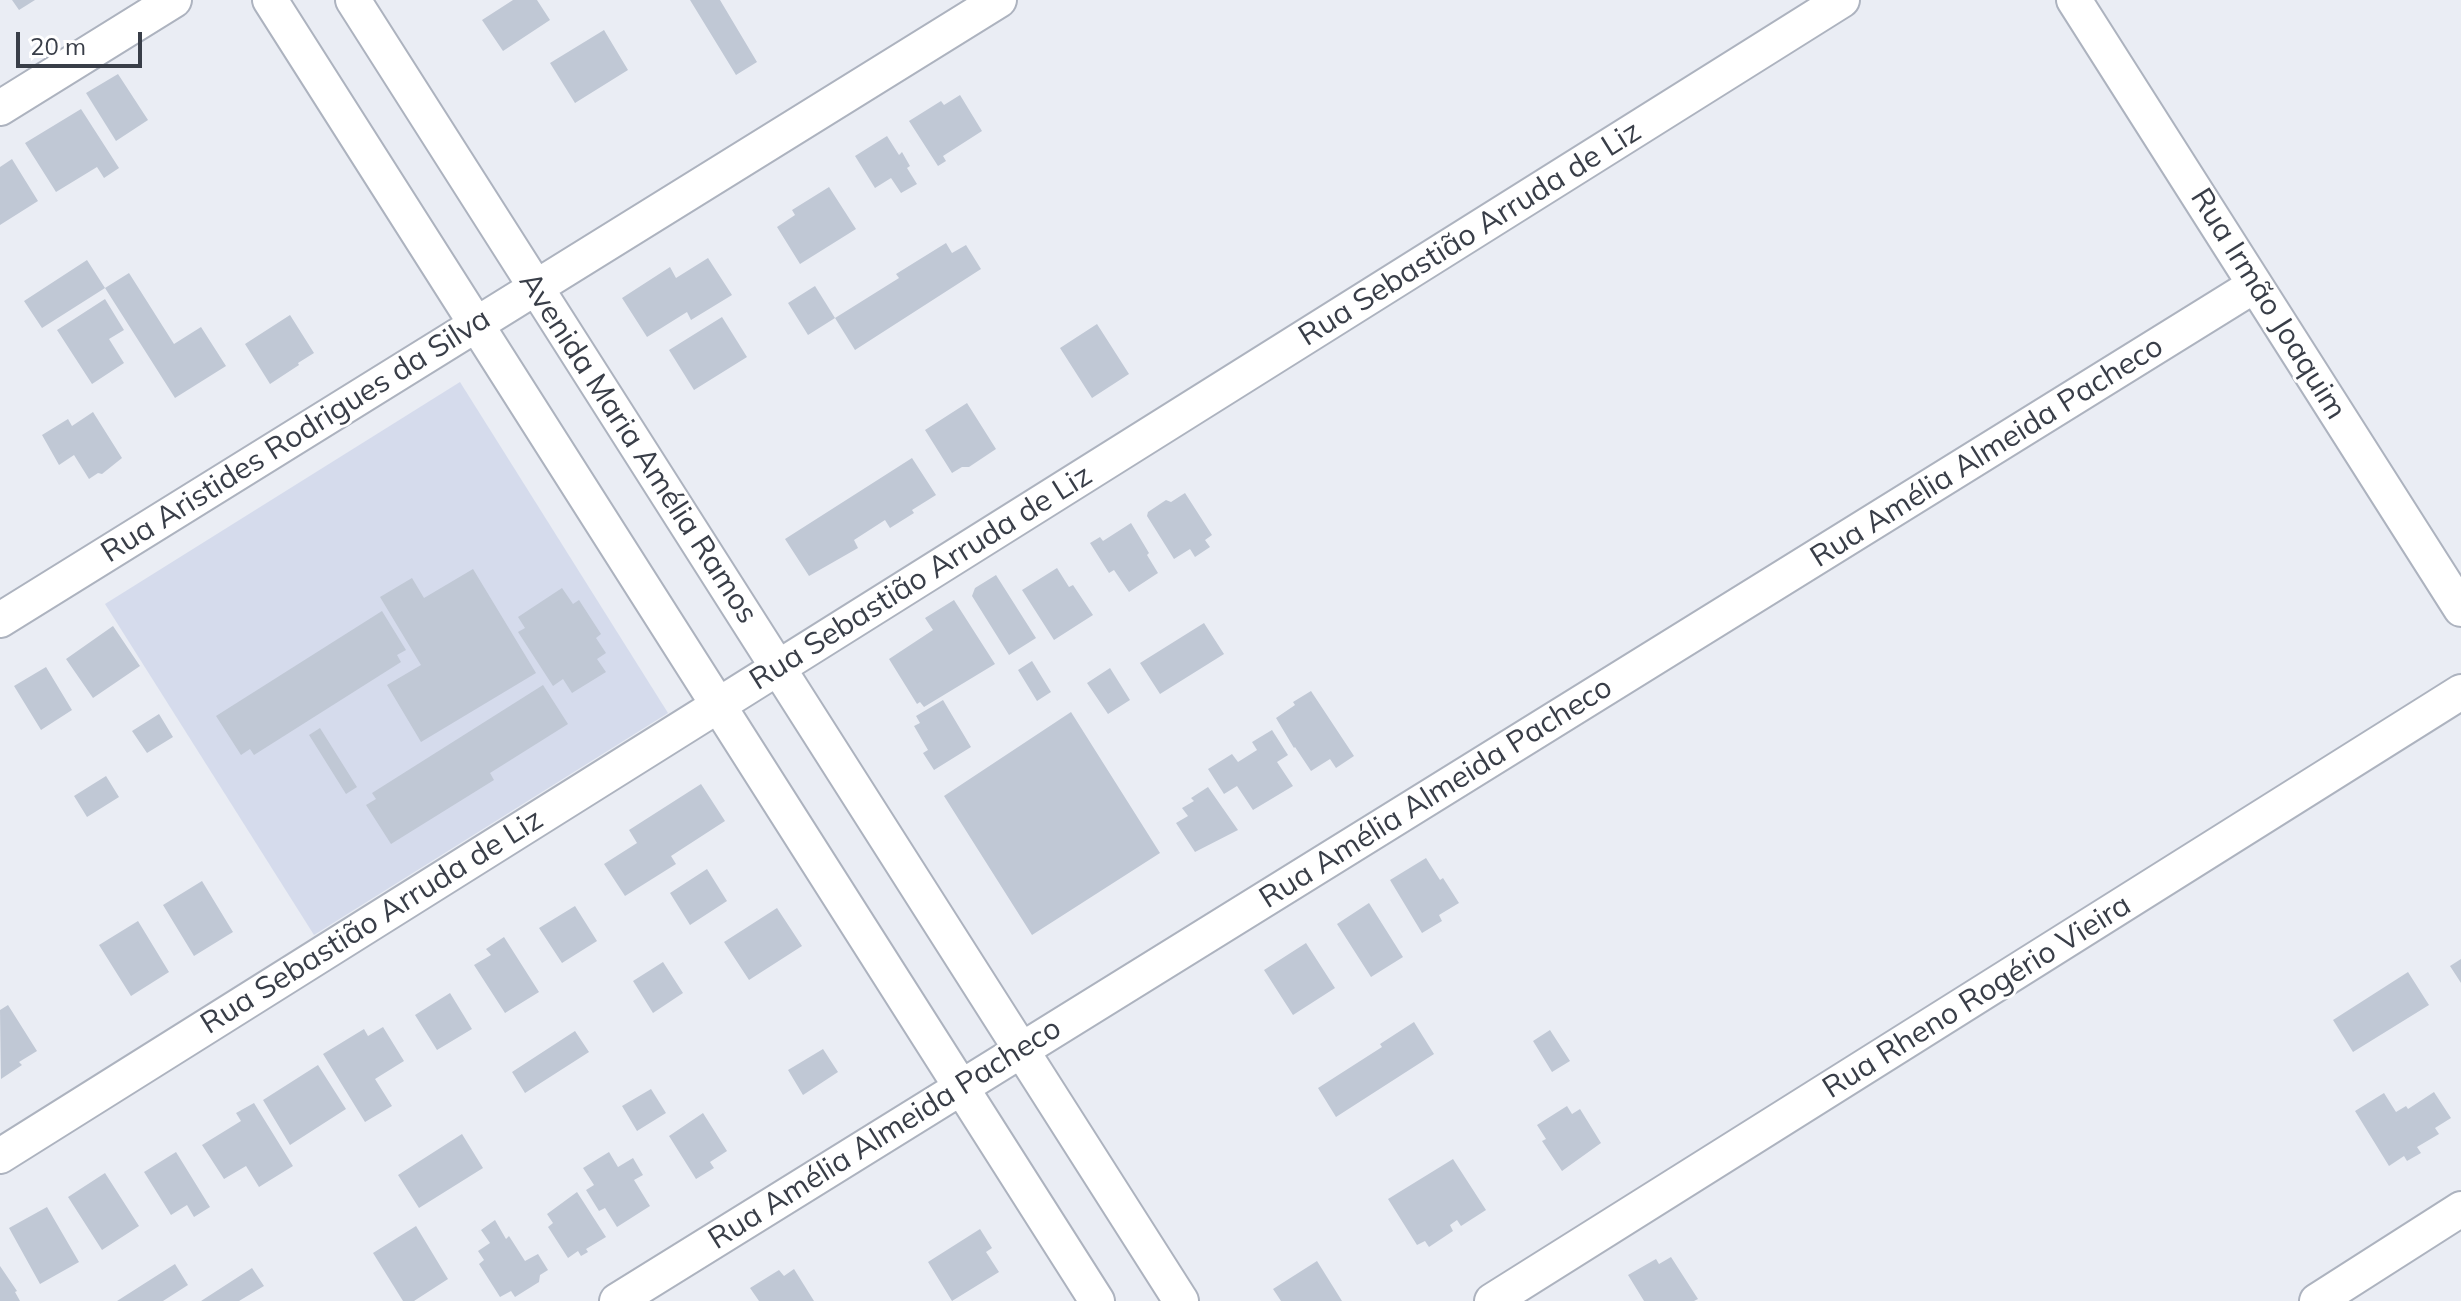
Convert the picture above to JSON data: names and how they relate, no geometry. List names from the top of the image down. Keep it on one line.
{"streets":{"street":["Rua Sebastião Arruda de Liz","Rua Irmão Joaquim","Rua Aristides Rodrigues da Silva","Avenida Maria Amélia Ramos","Rua Amélia Almeida Pacheco","Rua Rheno Rogério Vieira"]},"crossings":[["Rua Sebastião Arruda de Liz","Avenida Maria Amélia Ramos"],["Rua Irmão Joaquim","Rua Amélia Almeida Pacheco"],["Rua Aristides Rodrigues da Silva","Avenida Maria Amélia Ramos"],["Avenida Maria Amélia Ramos","Rua Amélia Almeida Pacheco"]],"scale_bar":"20 m"}
